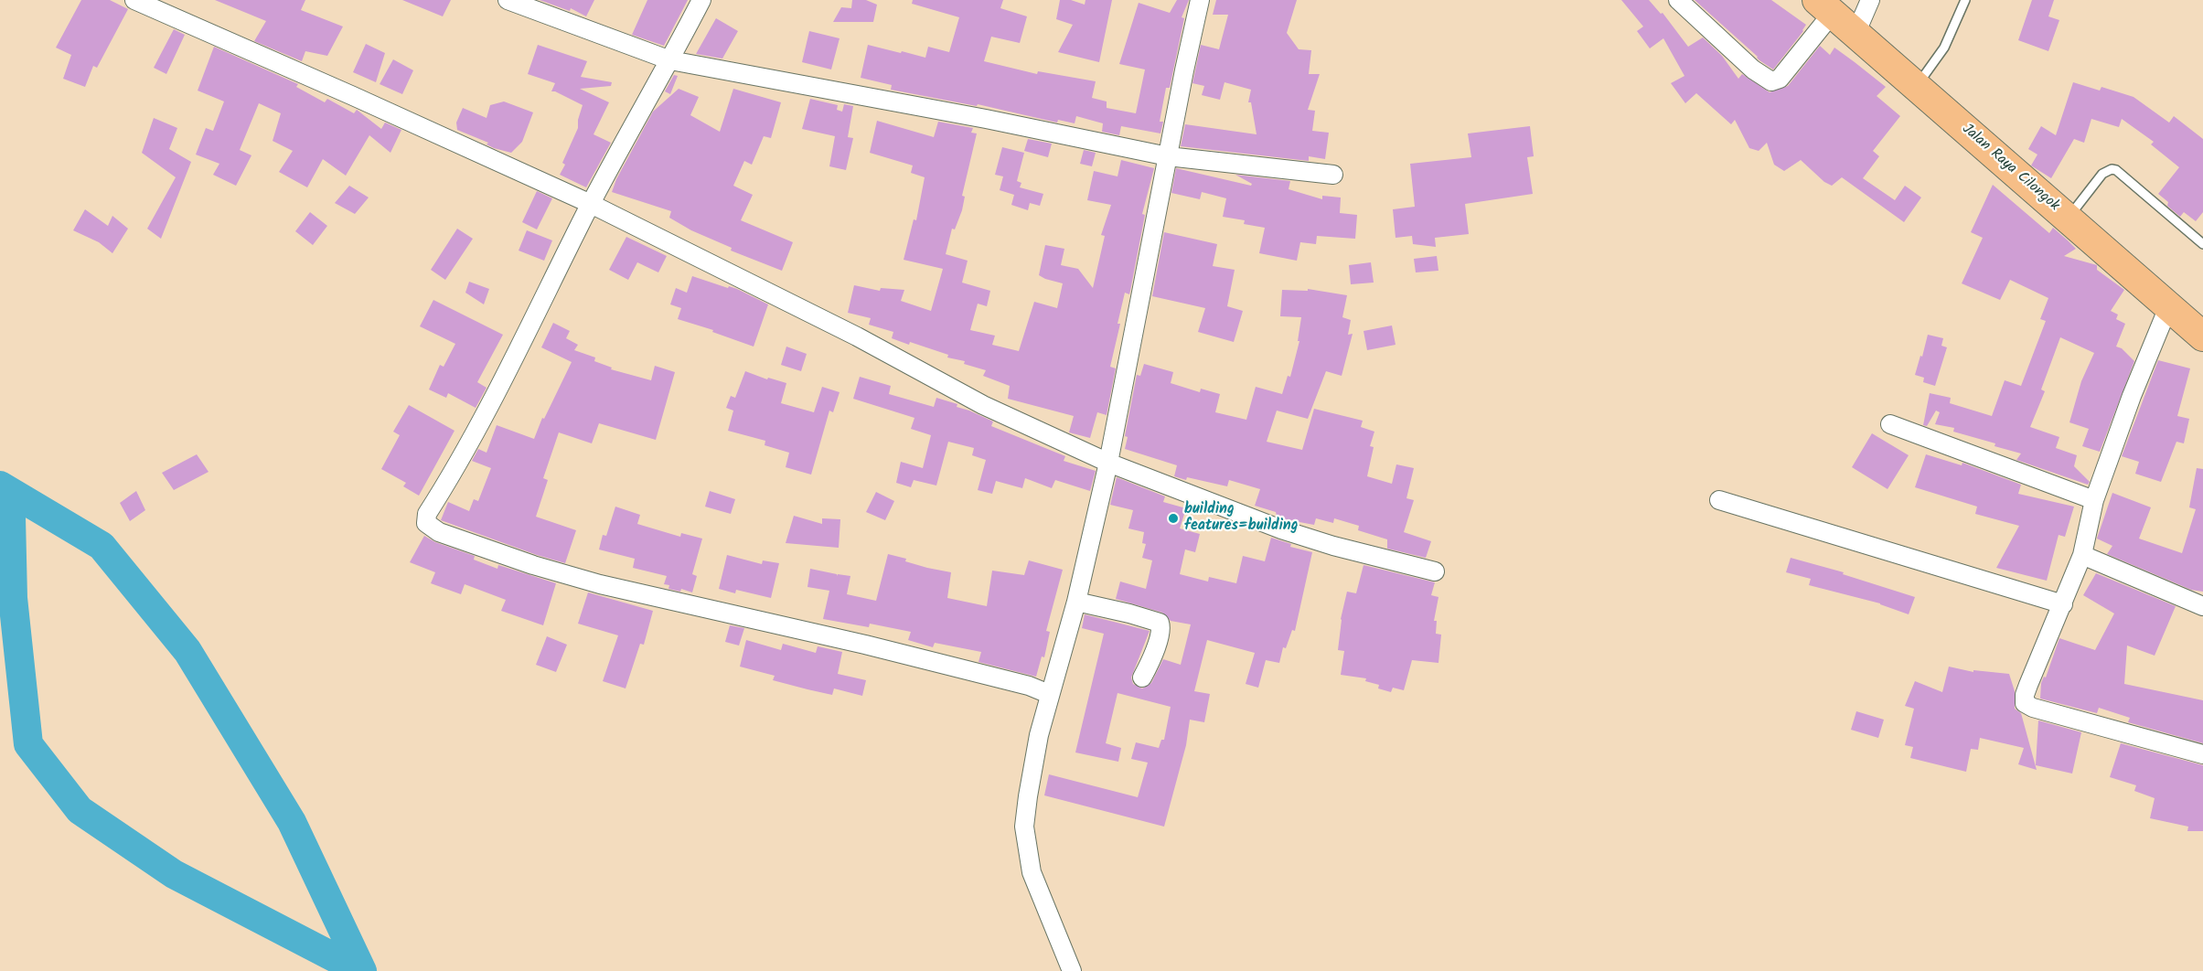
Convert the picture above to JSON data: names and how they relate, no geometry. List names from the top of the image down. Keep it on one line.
{"streets":{"highway":["Jalan Raya Cilongok"]},"places":["building features=building"]}
